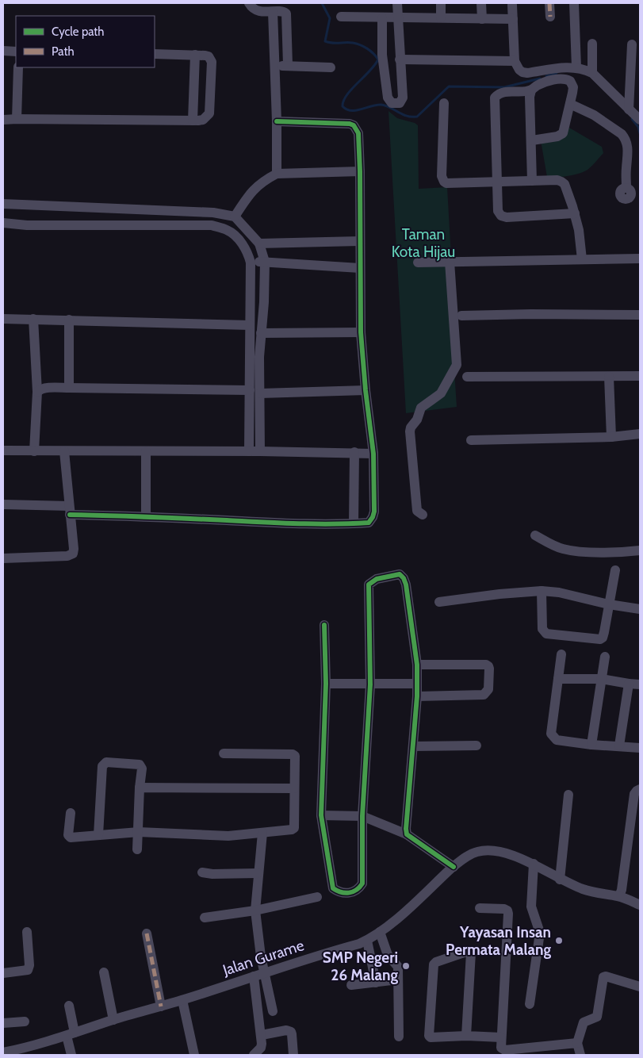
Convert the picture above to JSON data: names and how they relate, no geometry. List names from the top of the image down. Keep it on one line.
{"streets":{"street":["Jalan Gurame"]},"parks":["Taman Kota Hijau"],"places":["Yayasan Insan Permata Malang","SMP Negeri 26 Malang"],"legend":["Cycle path","Path"]}
